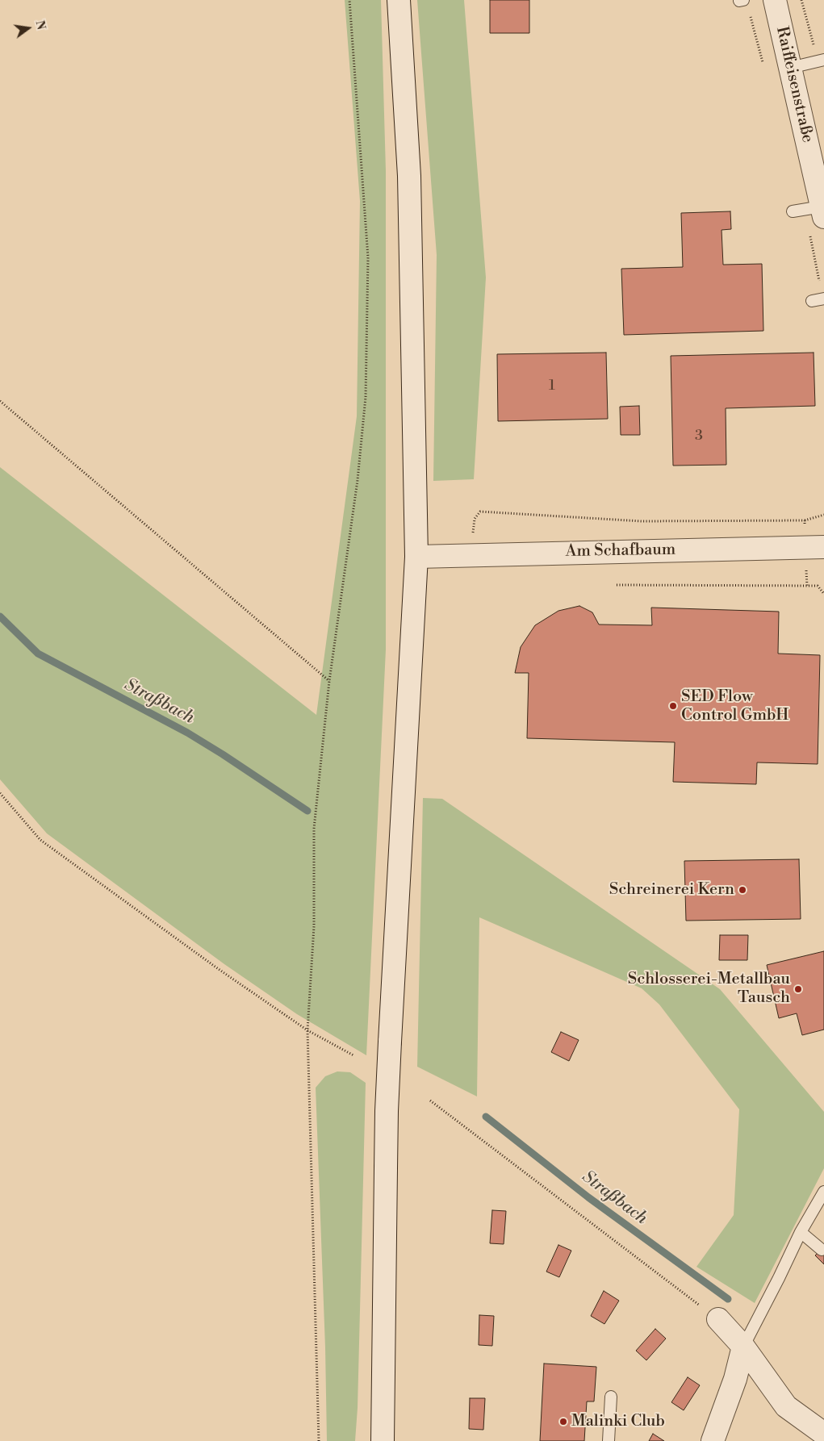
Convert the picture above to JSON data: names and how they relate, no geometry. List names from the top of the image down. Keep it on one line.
{"streets":{"main road":["Raiffeisenstraße","Am Schafbaum"]},"water":["Straßbach"],"places":["SED Flow Control GmbH","Schreinerei Kern","Schlosserei-Metallbau Tausch","Malinki Club"],"house_numbers":["1","3"],"north":"right"}
